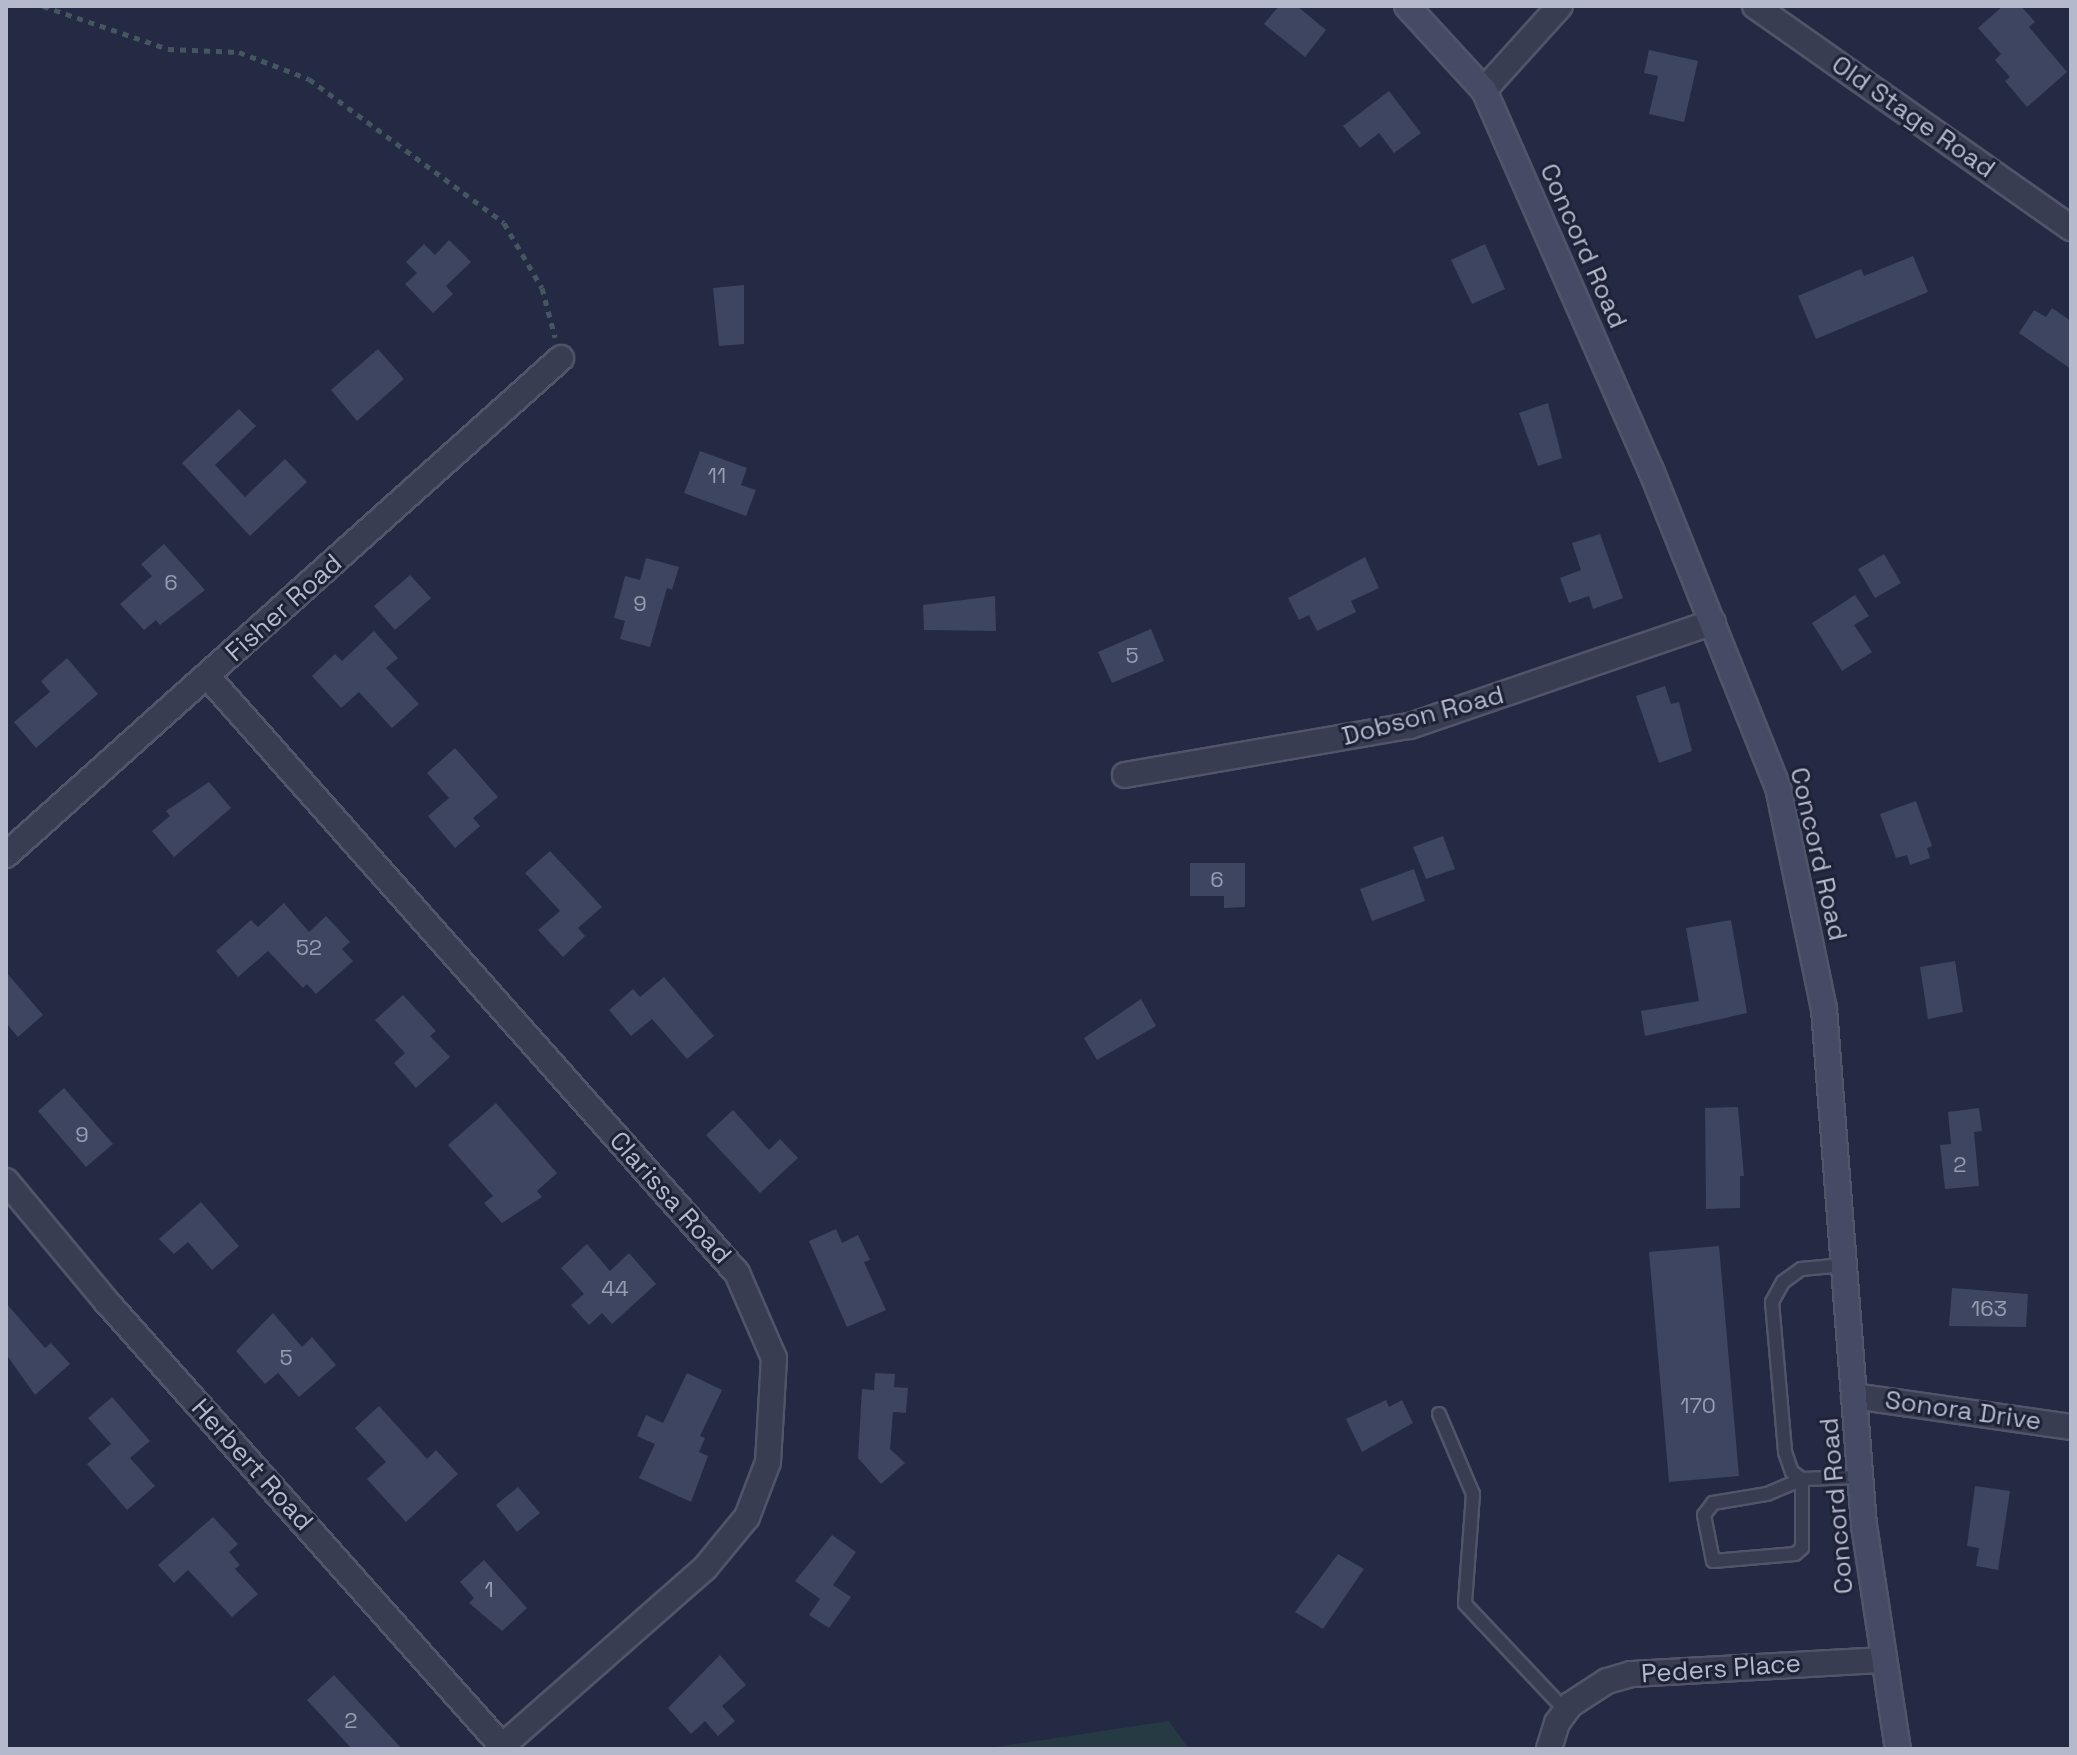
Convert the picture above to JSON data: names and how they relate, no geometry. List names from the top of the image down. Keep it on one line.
{"streets":{"main road":["Concord Road"],"street":["Old Stage Road","Fisher Road","Dobson Road","Clarissa Road","Sonora Drive","Herbert Road","Peders Place"]},"crossings":[["Concord Road","Dobson Road"],["Concord Road","Sonora Drive"],["Concord Road","Peders Place"],["Fisher Road","Clarissa Road"],["Clarissa Road","Herbert Road"]],"house_numbers":["11","6","9","5","6","52","9","2","44","163","5","170","1","2"]}
